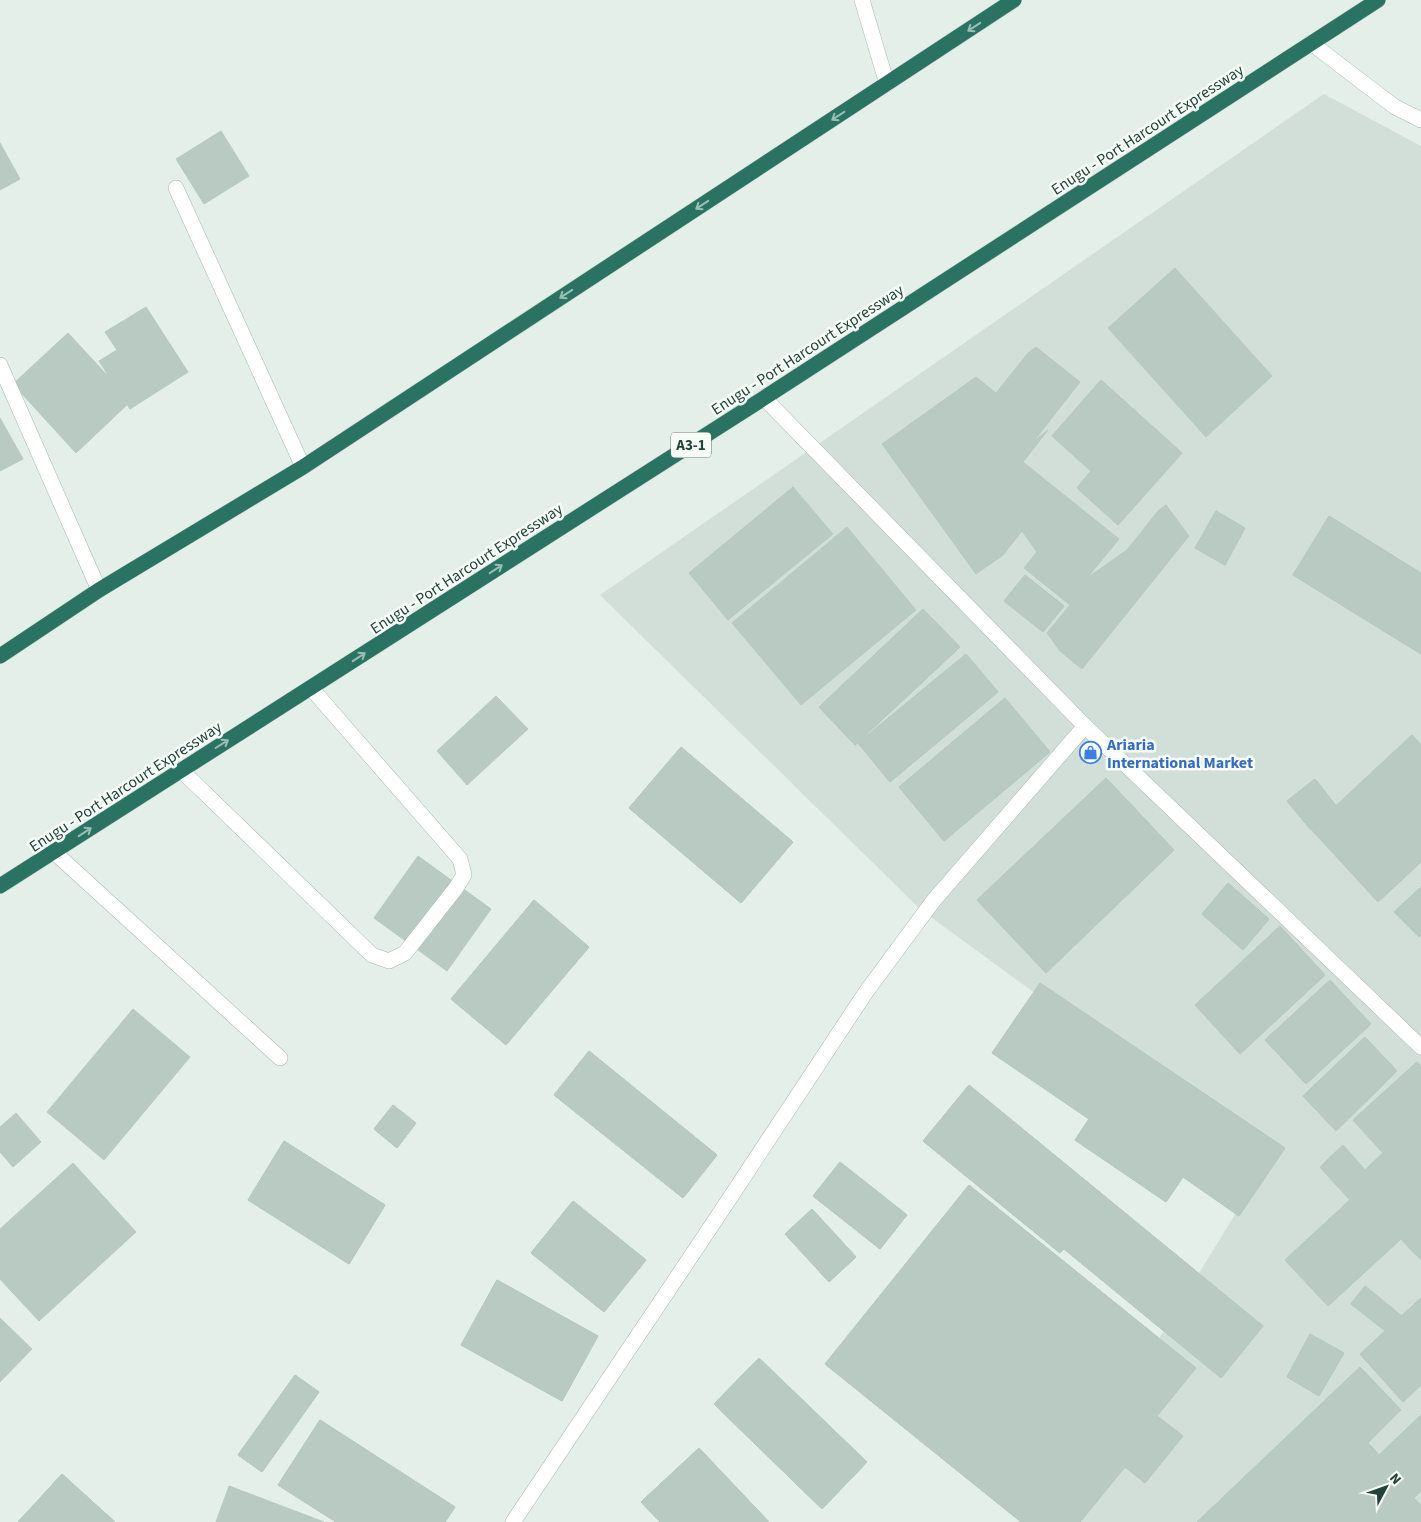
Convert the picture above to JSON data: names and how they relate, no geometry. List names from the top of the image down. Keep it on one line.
{"streets":{"highway":["Enugu - Port Harcourt Expressway","A3-1"]},"one_way":["Enugu - Port Harcourt Expressway"],"places":{"shop":["Ariaria International Market"]},"north":"top right"}
